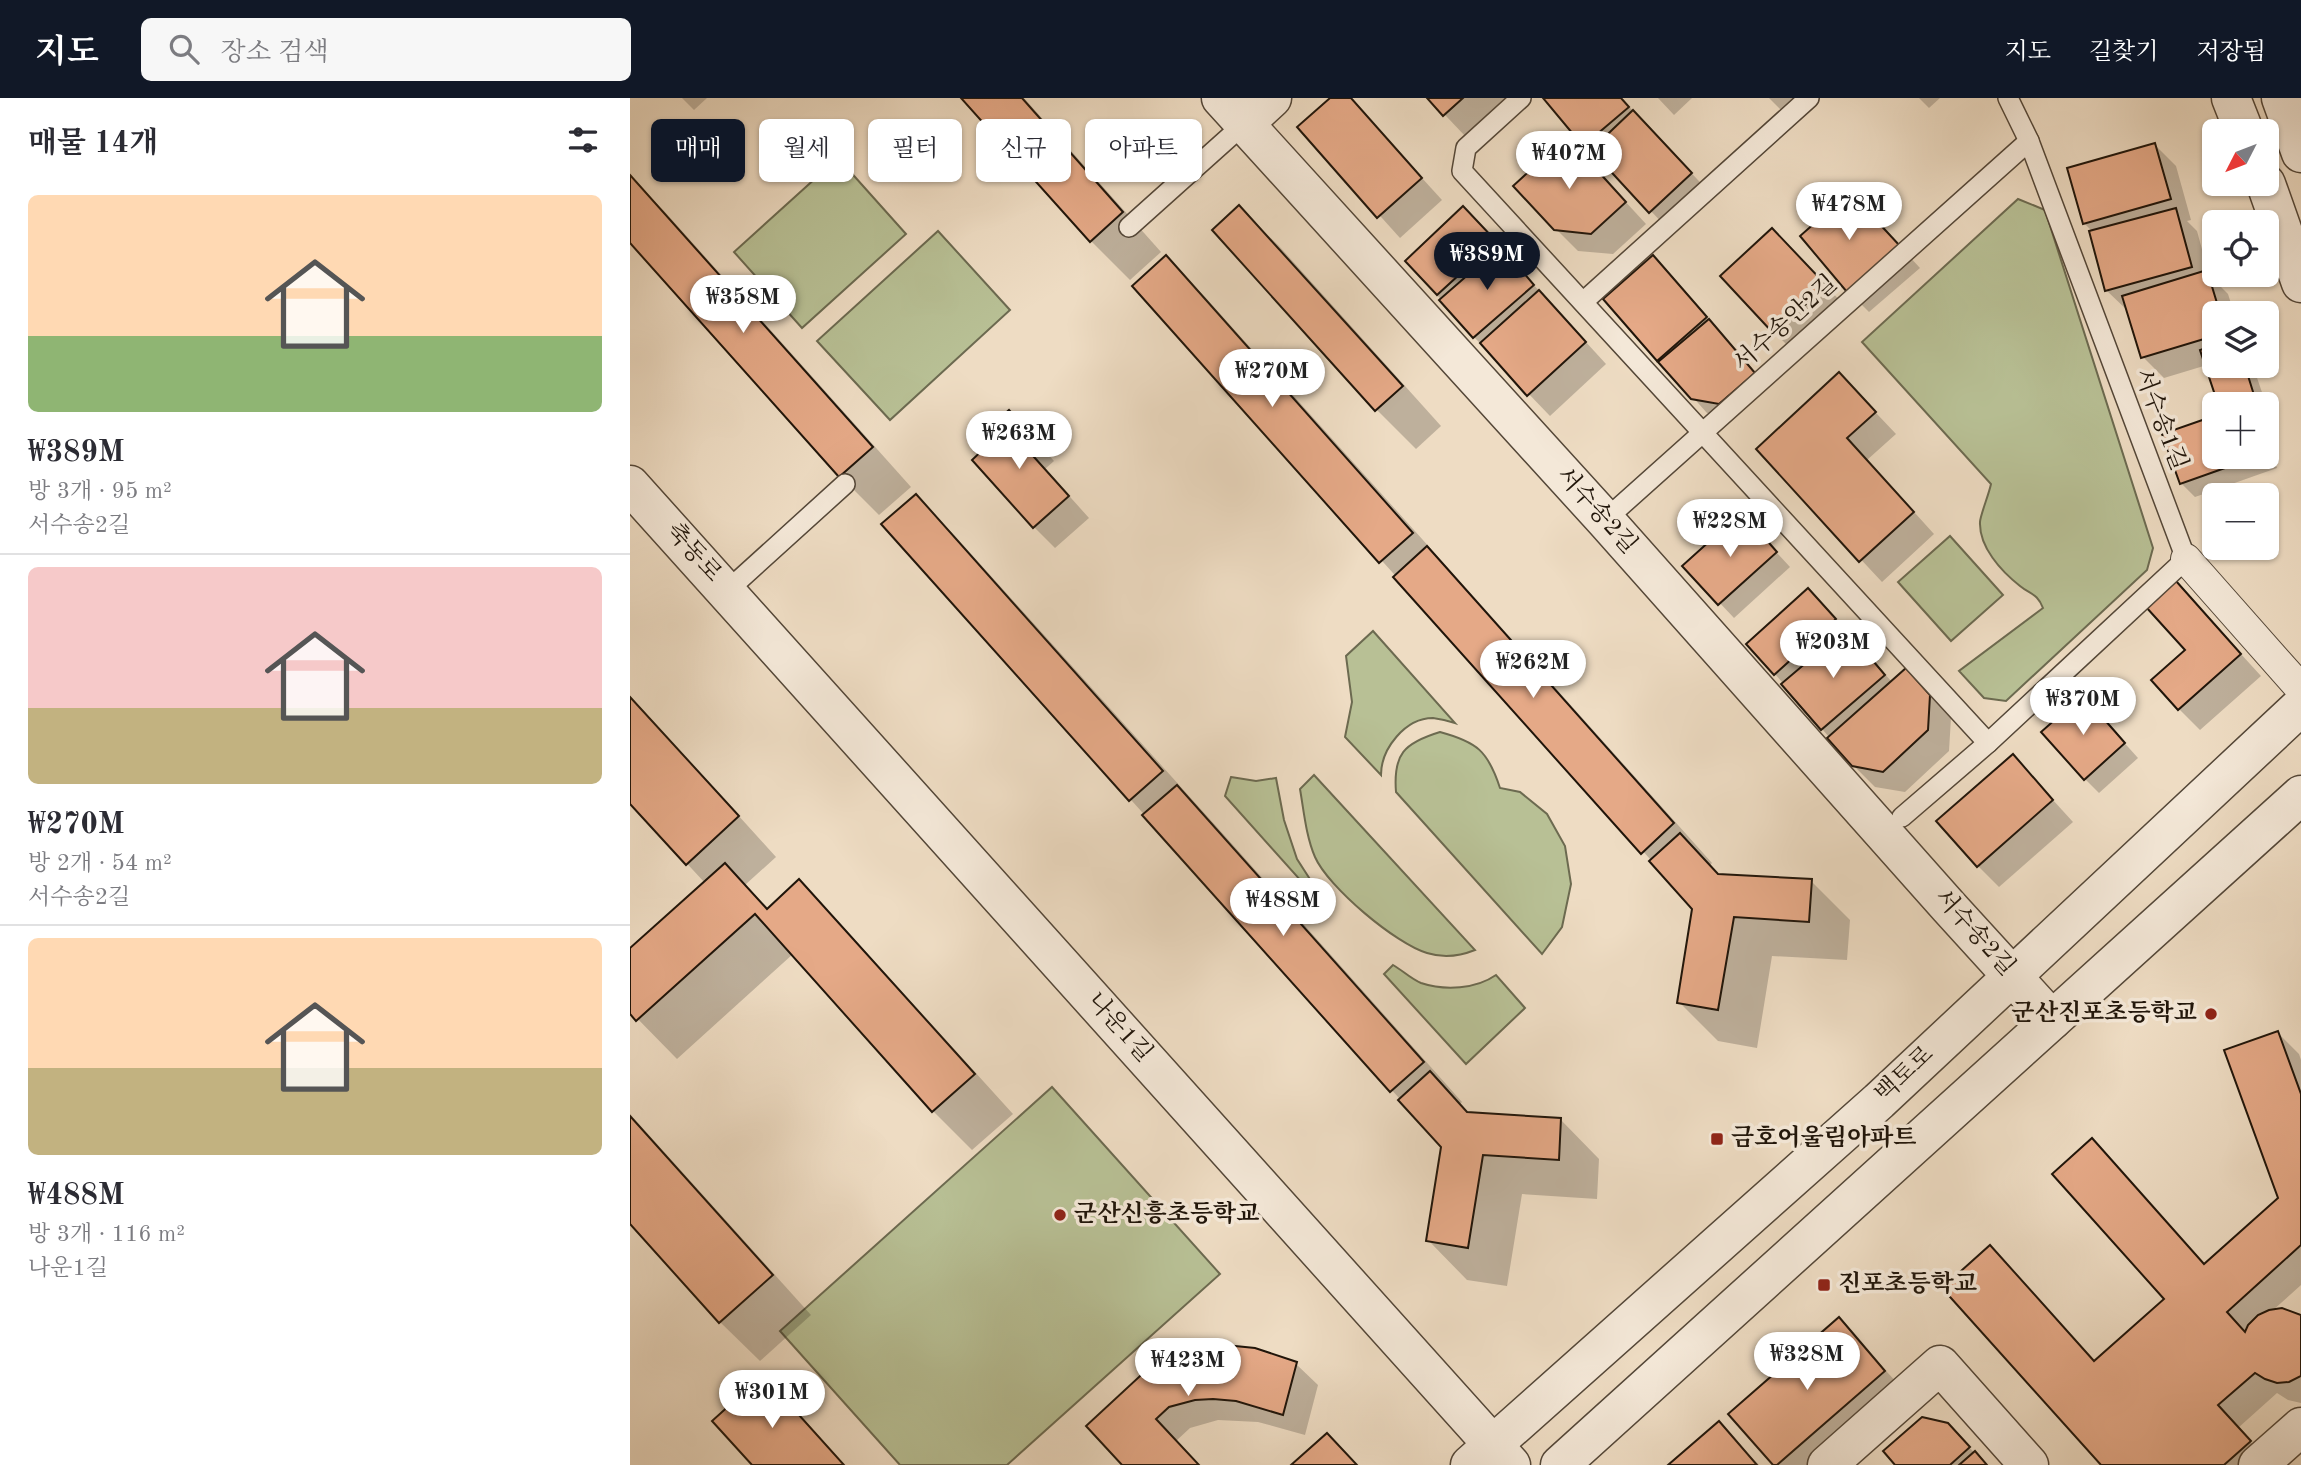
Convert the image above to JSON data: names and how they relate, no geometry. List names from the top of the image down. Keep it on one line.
{"streets":{"street":["서수송2길","축동로","나운1길","백토로"],"lane":["서수송안2길","서수송1길"]},"crossings":[["서수송안2길","서수송1길"],["서수송안2길","서수송2길"],["서수송2길","백토로"],["축동로","나운1길"],["나운1길","백토로"]],"places":{"other":["군산진포초등학교","군산신흥초등학교"],"transit":["금호어울림아파트","진포초등학교"]},"north":"bottom left","page":{"header":"지도","search":"장소 검색","nav":["지도","길찾기","저장됨"],"heading":"매물 14개","map_buttons":["+","−"],"chip":["매매","월세","필터","신규","아파트"],"price":["₩407M","₩478M","₩389M","₩358M","₩270M","₩263M","₩228M","₩203M","₩262M","₩370M","₩488M","₩328M","₩423M","₩301M"],"list":[{"name":"₩389M","note":"방 3개 · 95 m² · 서수송2길"},{"name":"₩270M","note":"방 2개 · 54 m² · 서수송2길"},{"name":"₩488M","note":"방 3개 · 116 m² · 나운1길"}]}}
